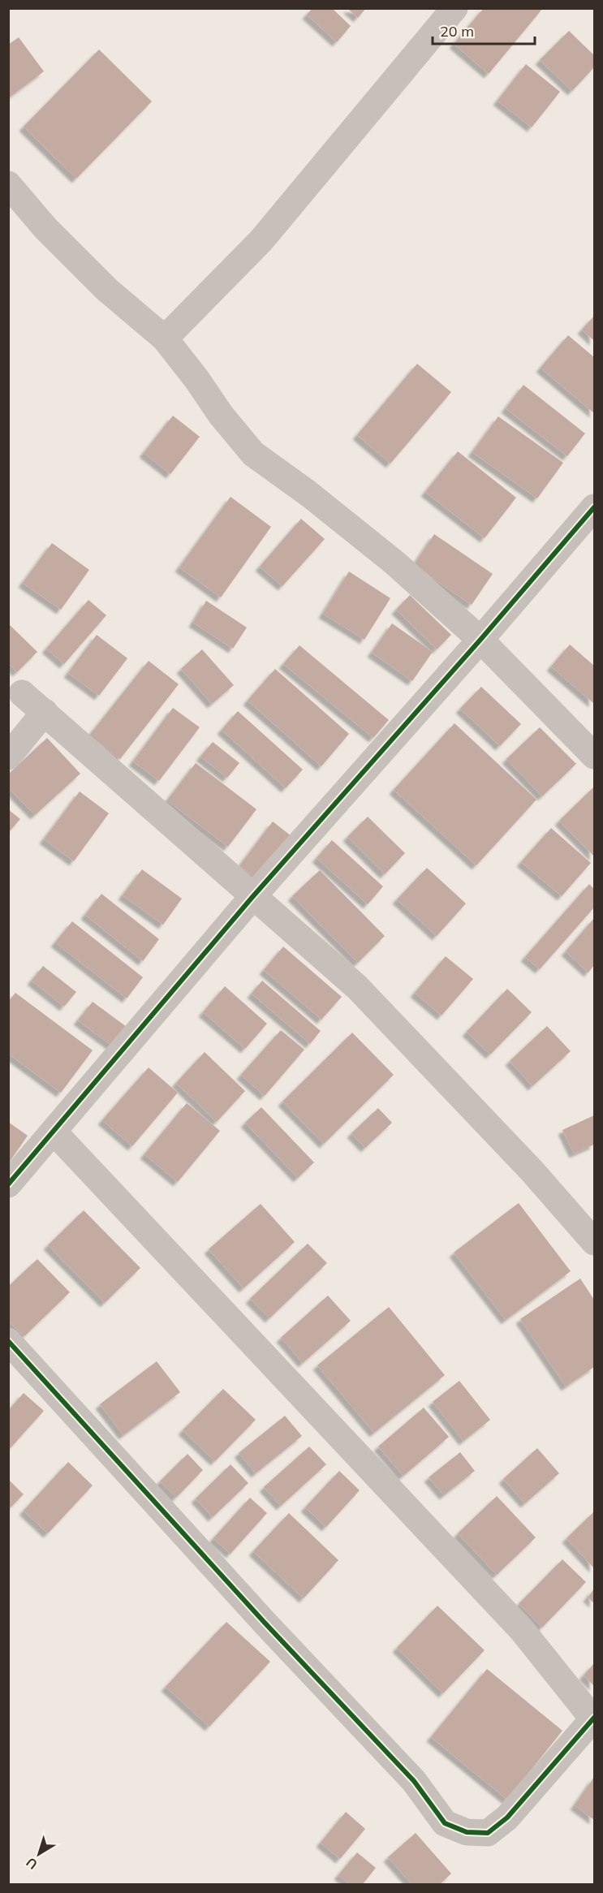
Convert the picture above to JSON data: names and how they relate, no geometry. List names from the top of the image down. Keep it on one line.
{"scale_bar":"20 m","north":"bottom left"}
